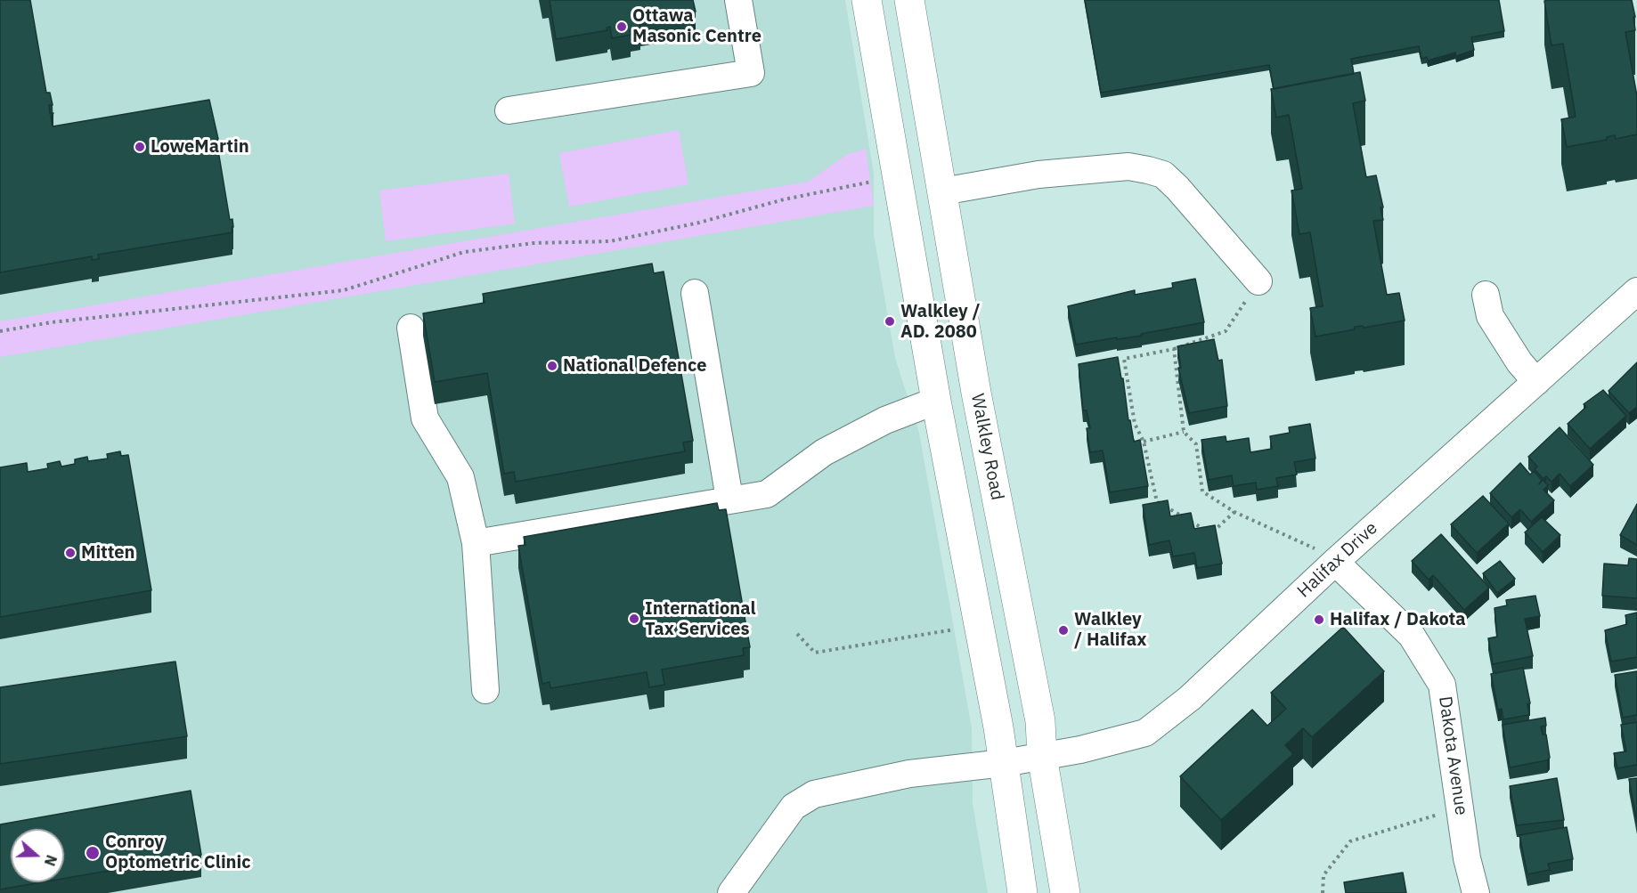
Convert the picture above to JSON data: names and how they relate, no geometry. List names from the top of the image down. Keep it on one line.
{"streets":{"main road":["Walkley Road"],"street":["Halifax Drive","Dakota Avenue"]},"crossings":[["Walkley Road","Halifax Drive"],["Halifax Drive","Dakota Avenue"]],"places":["Ottawa Masonic Centre","LoweMartin","Walkley / AD. 2080","National Defence","Mitten","International Tax Services","Halifax / Dakota","Walkley / Halifax","Conroy Optometric Clinic"],"north":"right"}
